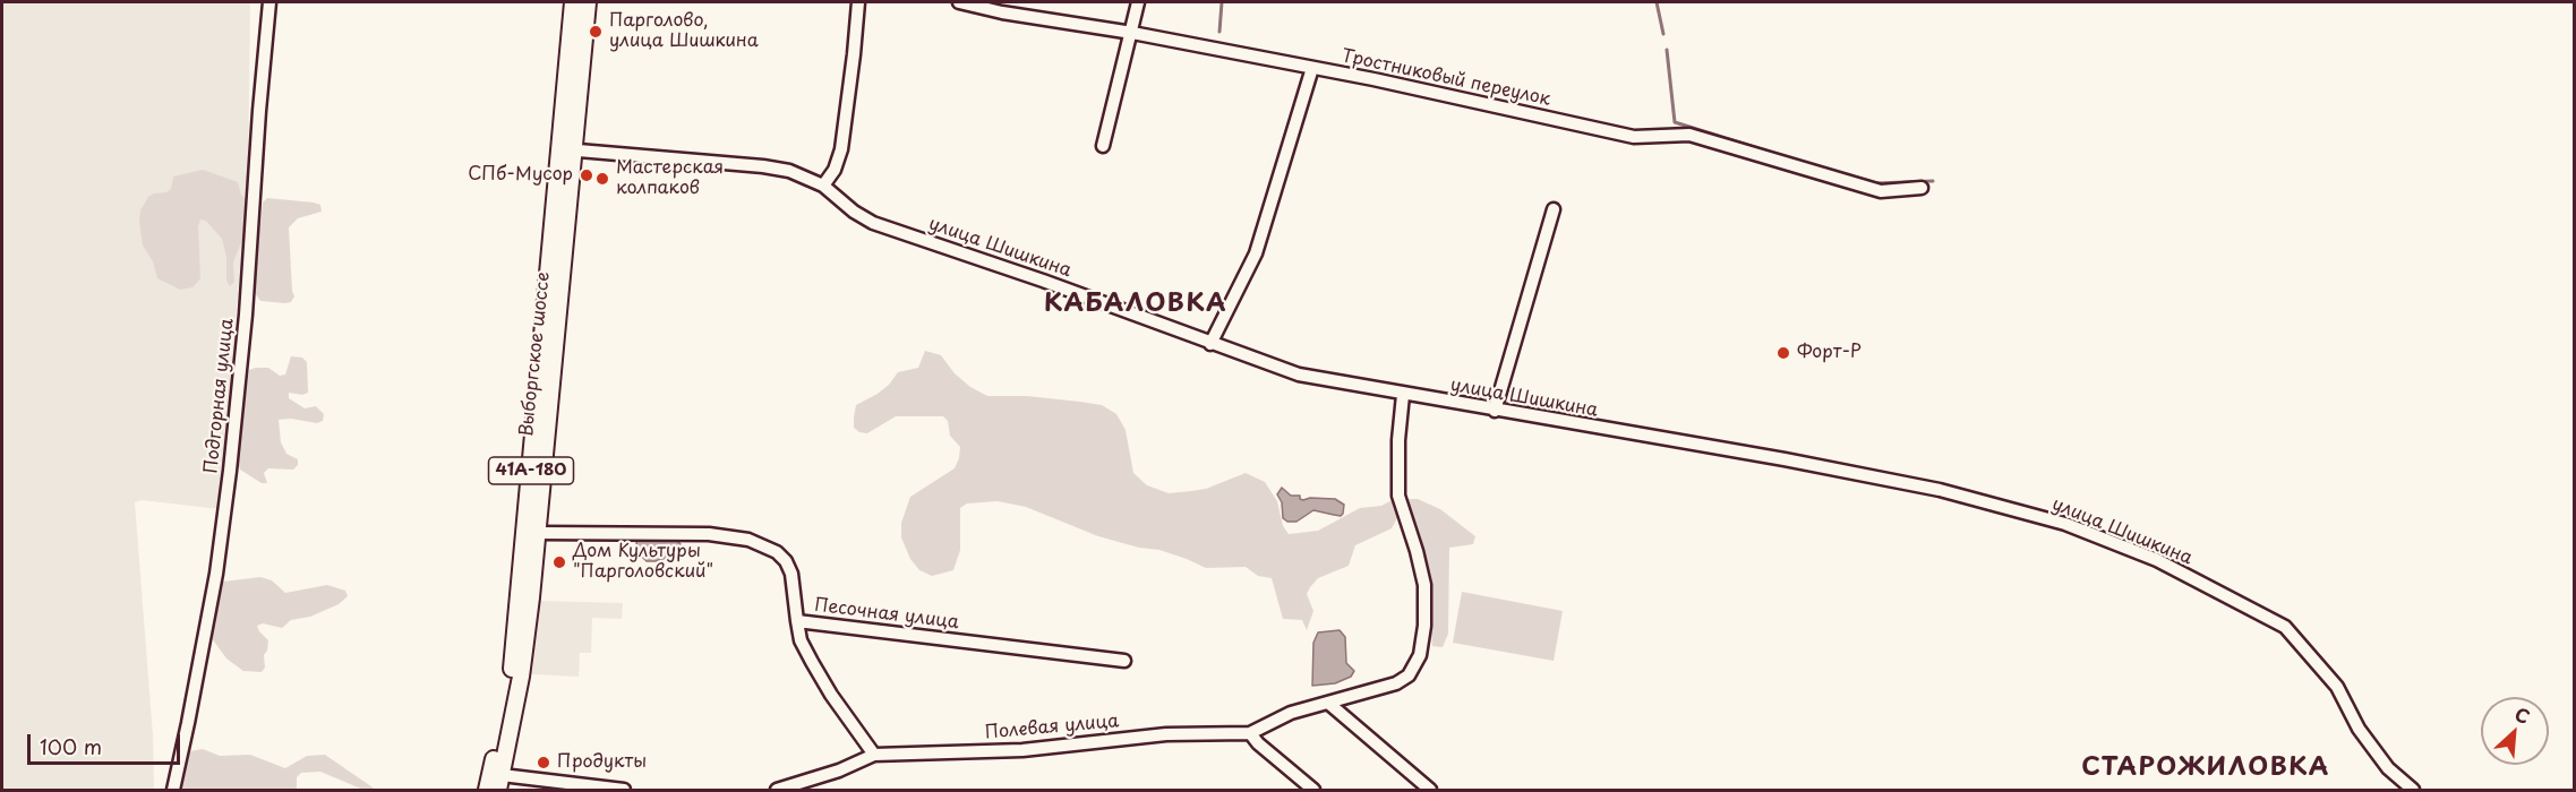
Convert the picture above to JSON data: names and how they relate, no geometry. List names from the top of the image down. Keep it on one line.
{"streets":{"main road":["Выборгское шоссе","41А-180"],"street":["Тростниковый переулок","улица Шишкина","Подгорная улица","Песочная улица","Полевая улица"]},"crossings":[["улица Шишкина","Выборгское шоссе"],["Выборгское шоссе","Песочная улица"]],"districts":["КАБАЛОВКА","СТАРОЖИЛОВКА"],"places":["Парголово, улица Шишкина","СПб-Мусор","Мастерская колпаков","Форт-Р","Дом Культуры \"Парголовский\"","Продукты"],"scale_bar":"100 m","north":"top right"}
